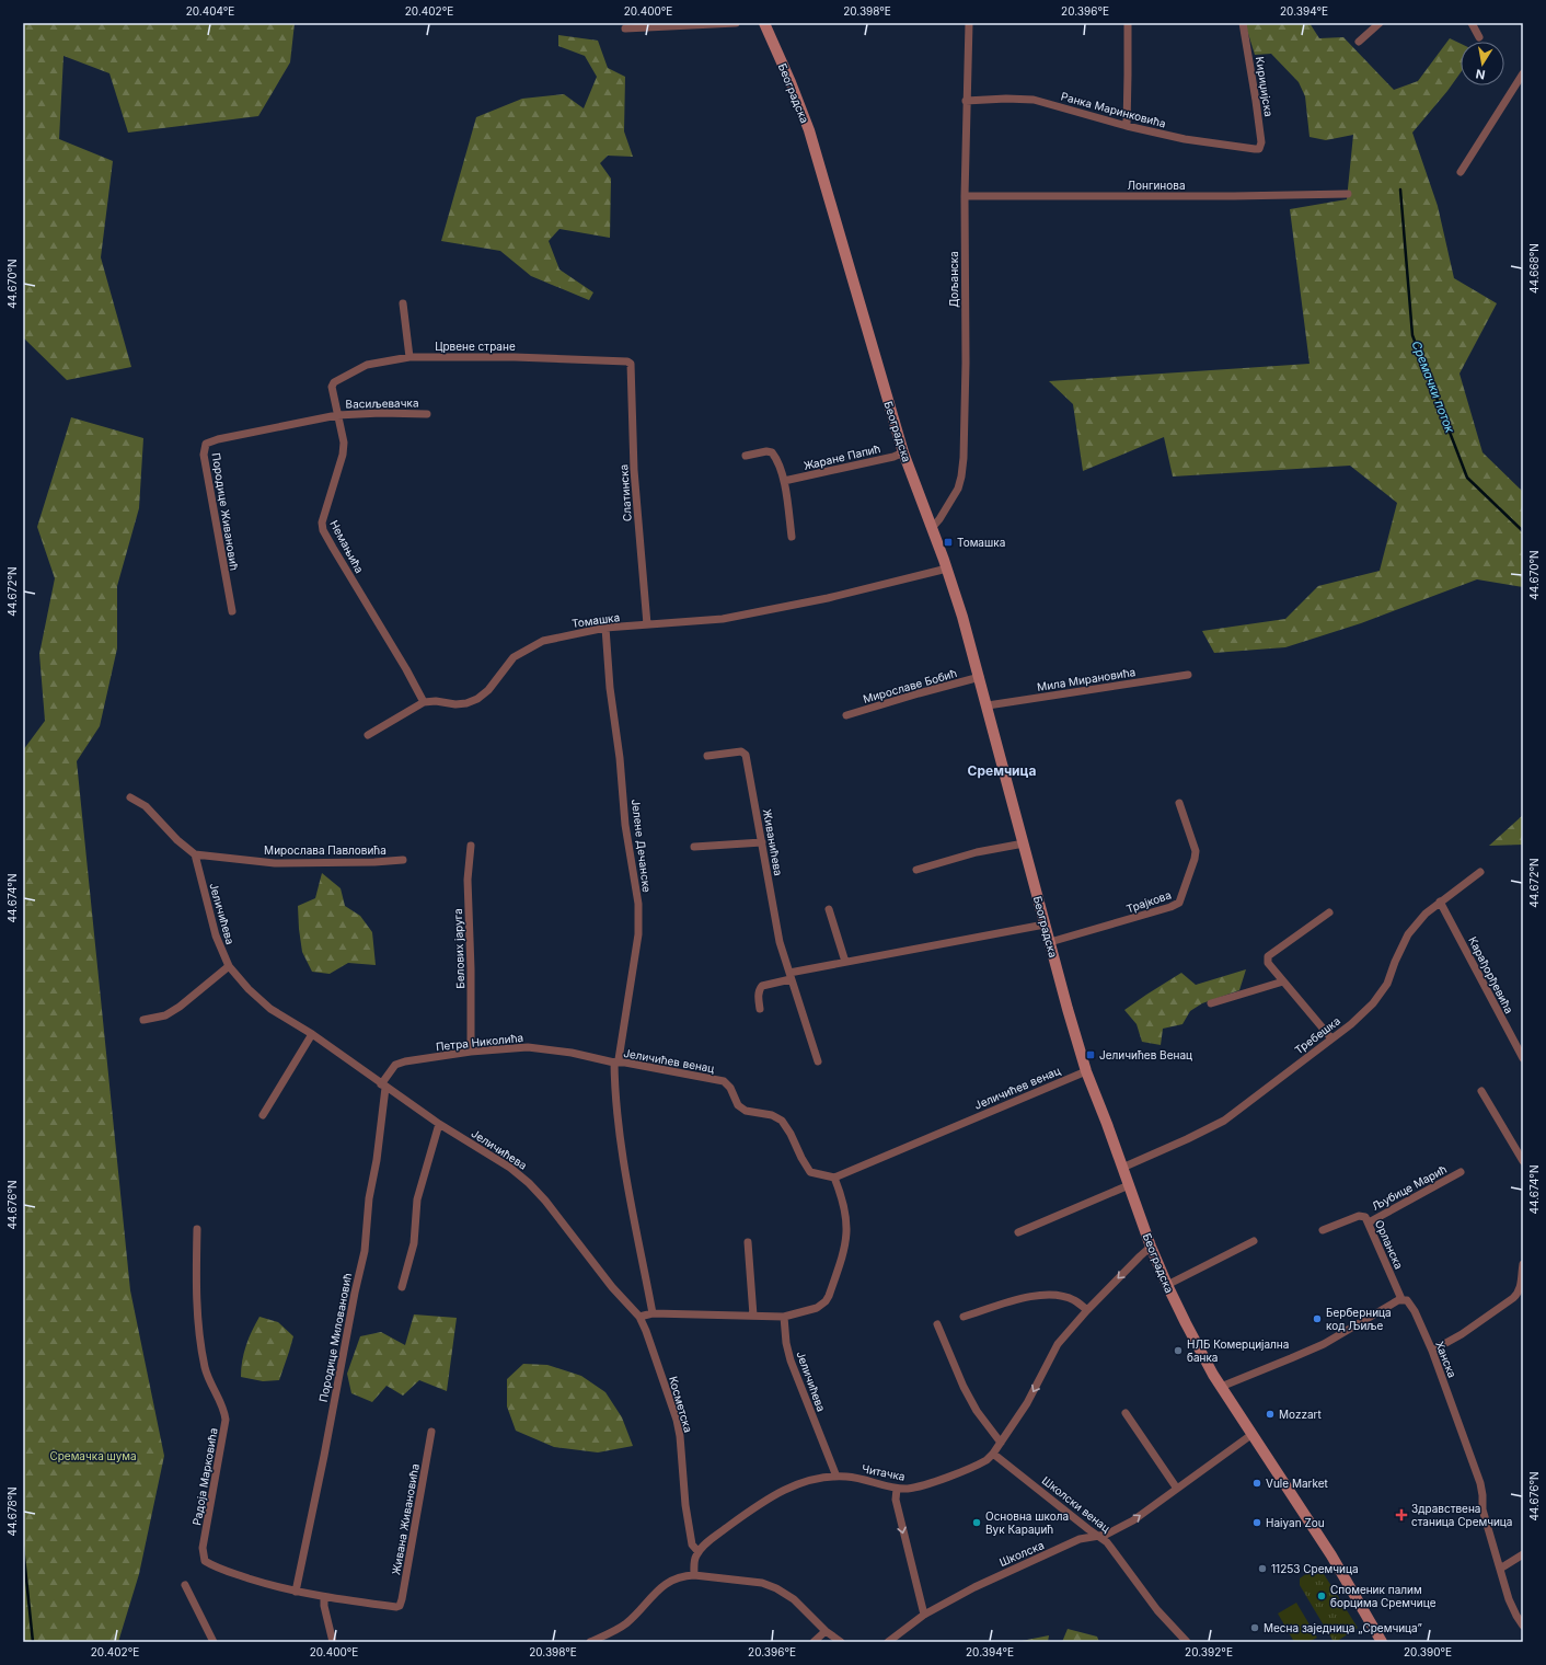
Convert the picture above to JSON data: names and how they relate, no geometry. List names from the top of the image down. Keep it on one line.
{"streets":{"main road":["Београдска"],"street":["Кириџијска","Ранка Маринковића","Лонгинова","Дољанска","Црвене стране","Васиљевачка","Жаране Папић","Слатинска","Породице Живановић","Немањића","Томашка","Мила Мирановића","Мирославе Бобић","Живанићева","Јелене Дечанске","Мирослава Павловића","Трајкова","Јеличићева","Белових јаруга","Карађорђевића","Требешка","Петра Николића","Јеличићев венац","Љубице Марић","Орланска","Породице Миловановић","Ханска","Косметска","Читачка","Радоја Марковића","Школски венац","Живана Живановића","Школска"]},"crossings":[["Кириџијска","Ранка Маринковића"],["Београдска","Дољанска"],["Београдска","Жаране Папић"],["Београдска","Томашка"],["Београдска","Мила Мирановића"],["Београдска","Мирославе Бобић"],["Београдска","Трајкова"],["Београдска","Требешка"],["Београдска","Јеличићев венац"],["Београдска","Читачка"],["Београдска","Школска"],["Ранка Маринковића","Дољанска"],["Лонгинова","Дољанска"],["Црвене стране","Слатинска"],["Црвене стране","Немањића"],["Васиљевачка","Породице Живановић"],["Васиљевачка","Немањића"],["Слатинска","Томашка"],["Породице Живановић","Немањића"],["Немањића","Томашка"],["Томашка","Јелене Дечанске"],["Јелене Дечанске","Петра Николића"],["Јелене Дечанске","Јеличићев венац"],["Мирослава Павловића","Јеличићева"],["Јеличићева","Петра Николића"],["Јеличићева","Породице Миловановић"],["Јеличићева","Косметска"],["Јеличићева","Читачка"],["Белових јаруга","Петра Николића"],["Карађорђевића","Требешка"],["Петра Николића","Јеличићев венац"],["Петра Николића","Породице Миловановић"],["Љубице Марић","Орланска"],["Орланска","Ханска"],["Породице Миловановић","Радоја Марковића"],["Косметска","Читачка"],["Читачка","Школски венац"],["Школски венац","Школска"]],"one_way":["Читачка"],"districts":["Сремчица"],"water":["Сремачки поток"],"parks":["Сремачка шума"],"places":{"transit":["Томашка","Јеличићев Венац"],"other":["Берберница код Љиље","НЛБ Комерцијална банка","Mozzart","Vule Market","Основна школа Вук Караџић","Haiyan Zou","11253 Сремчица","Споменик палим борцима Сремчице","Месна заједница „Сремчица”"],"health":["Здравствена станица Сремчица"]},"north":"bottom","coordinates":["20.404°E","20.402°E","20.400°E","20.398°E","20.396°E","20.394°E","44.668°N","44.670°N","44.672°N","44.674°N","44.676°N","44.678°N","20.392°E","20.390°E"]}
